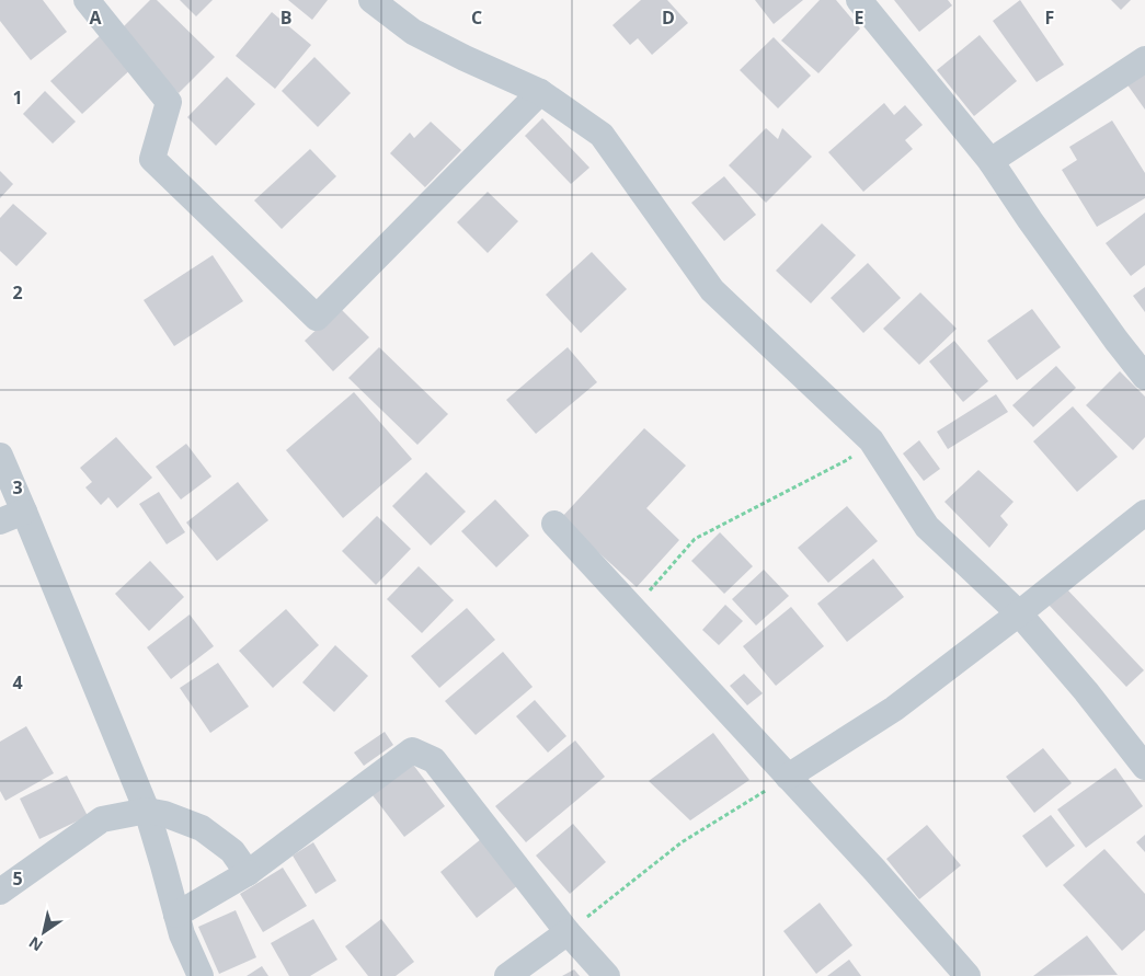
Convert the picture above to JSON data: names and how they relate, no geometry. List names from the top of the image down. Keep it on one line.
{"north":"bottom left","grid":{"columns":["A","B","C","D","E","F"],"rows":["1","2","3","4","5"]}}
